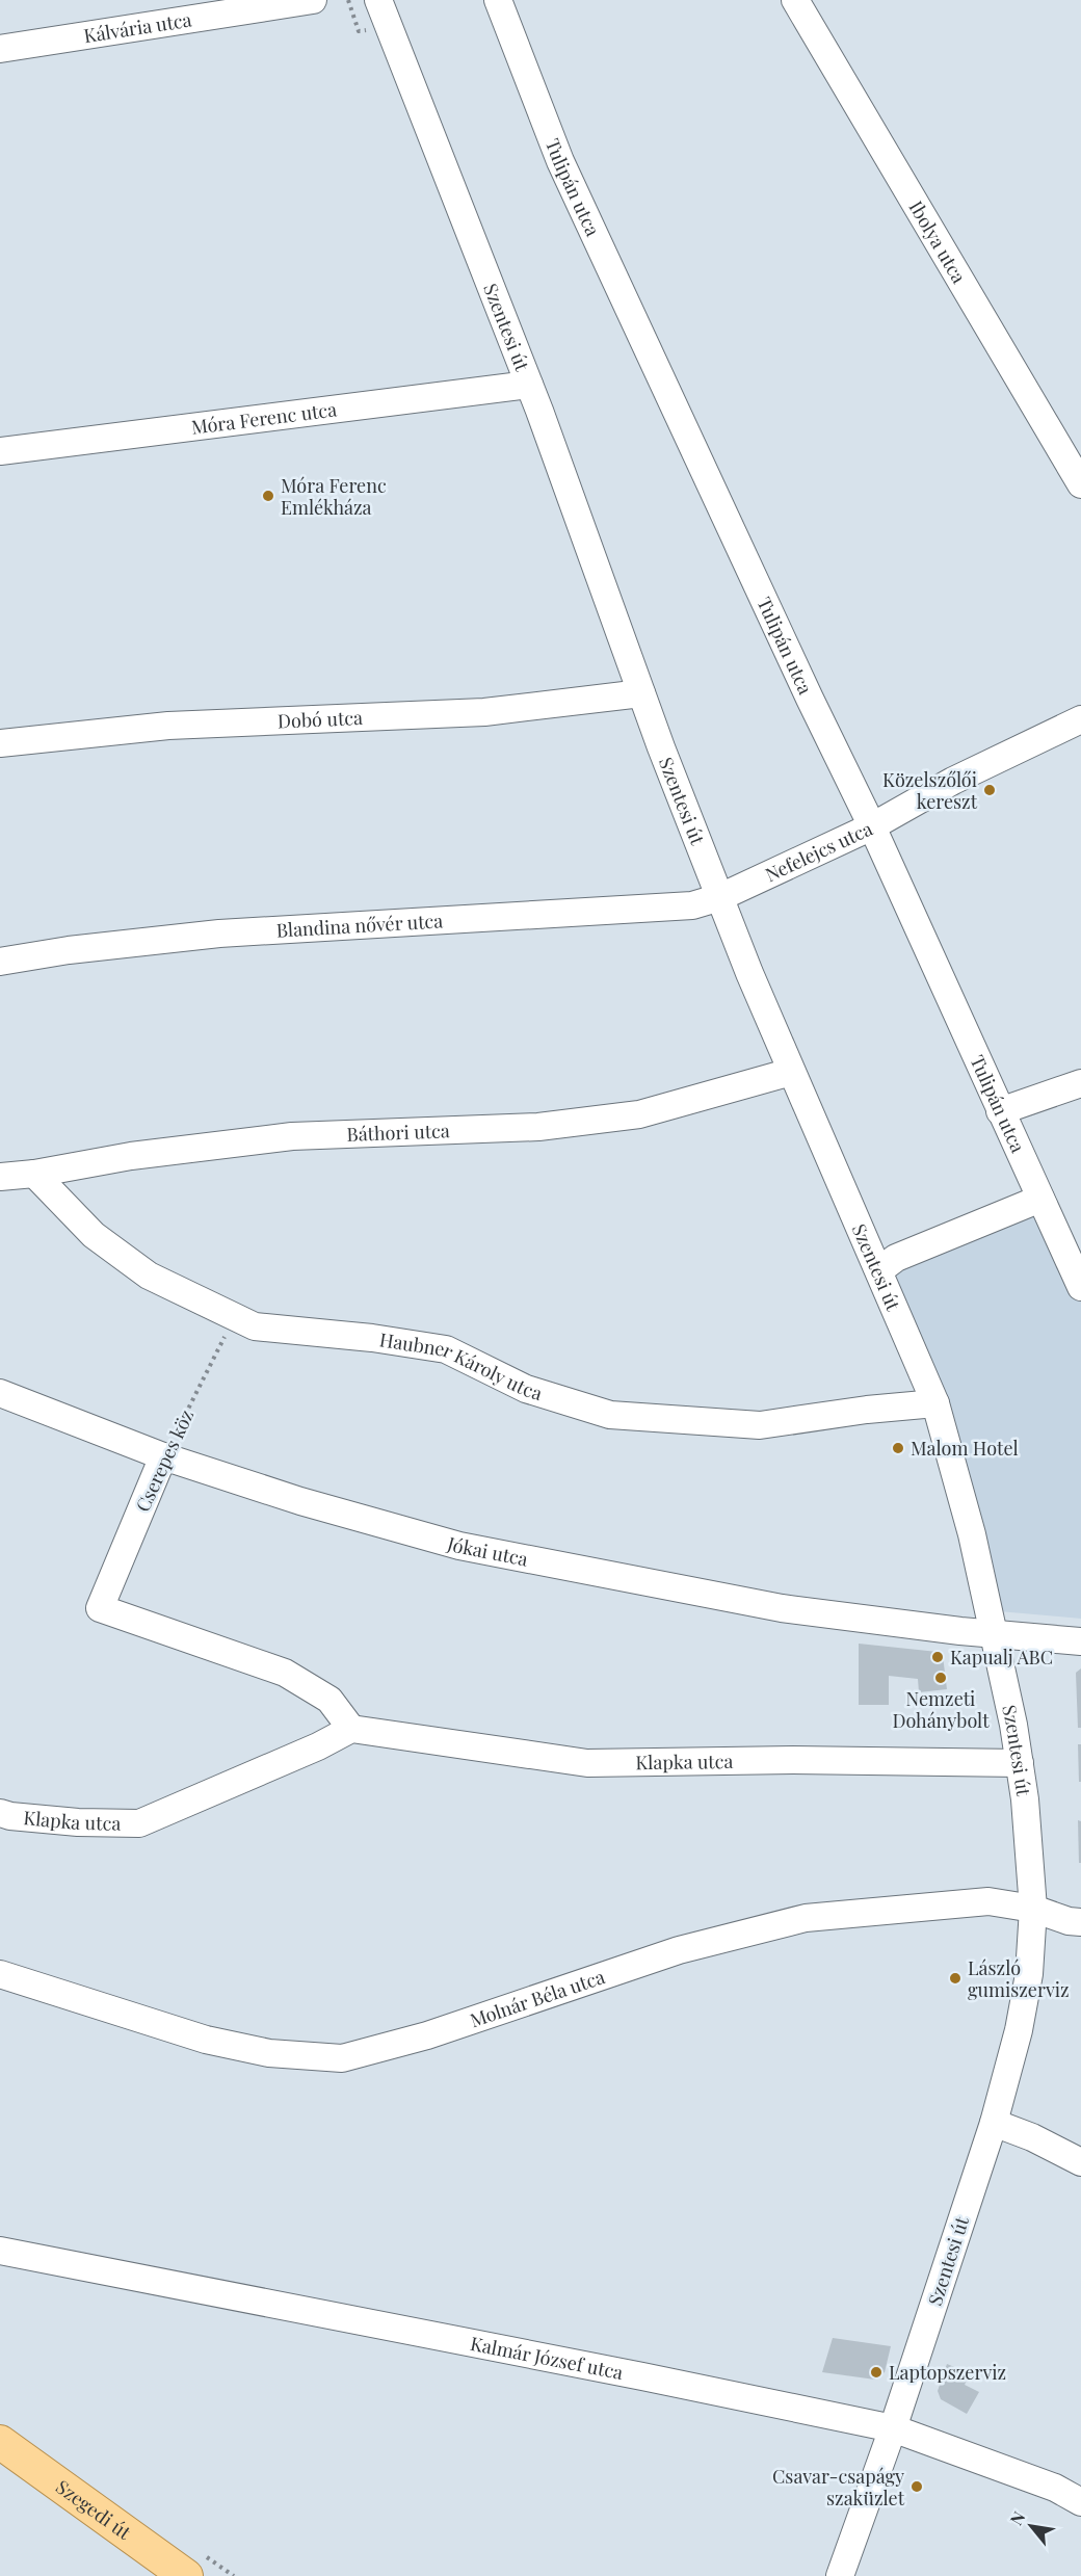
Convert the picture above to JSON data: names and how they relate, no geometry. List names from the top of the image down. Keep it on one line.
{"streets":{"main road":["Szegedi út"],"street":["Kálvária utca","Tulipán utca","Ibolya utca","Szentesi út","Móra Ferenc utca","Dobó utca","Nefelejcs utca","Blandina nővér utca","Báthori utca","Haubner Károly utca","Cserepes köz","Jókai utca","Klapka utca","Molnár Béla utca","Kalmár József utca"]},"crossings":[["Tulipán utca","Nefelejcs utca"],["Szentesi út","Móra Ferenc utca"],["Szentesi út","Dobó utca"],["Szentesi út","Nefelejcs utca"],["Szentesi út","Blandina nővér utca"],["Szentesi út","Báthori utca"],["Szentesi út","Haubner Károly utca"],["Szentesi út","Jókai utca"],["Szentesi út","Klapka utca"],["Szentesi út","Molnár Béla utca"],["Szentesi út","Kalmár József utca"],["Nefelejcs utca","Blandina nővér utca"],["Báthori utca","Haubner Károly utca"],["Haubner Károly utca","Cserepes köz"],["Cserepes köz","Jókai utca"],["Cserepes köz","Klapka utca"]],"places":["Móra Ferenc Emlékháza","Közelszőlői kereszt","Malom Hotel","Kapualj ABC","Nemzeti Dohánybolt","László gumiszerviz","Laptopszerviz","Csavar-csapágy szaküzlet"],"north":"top left"}
